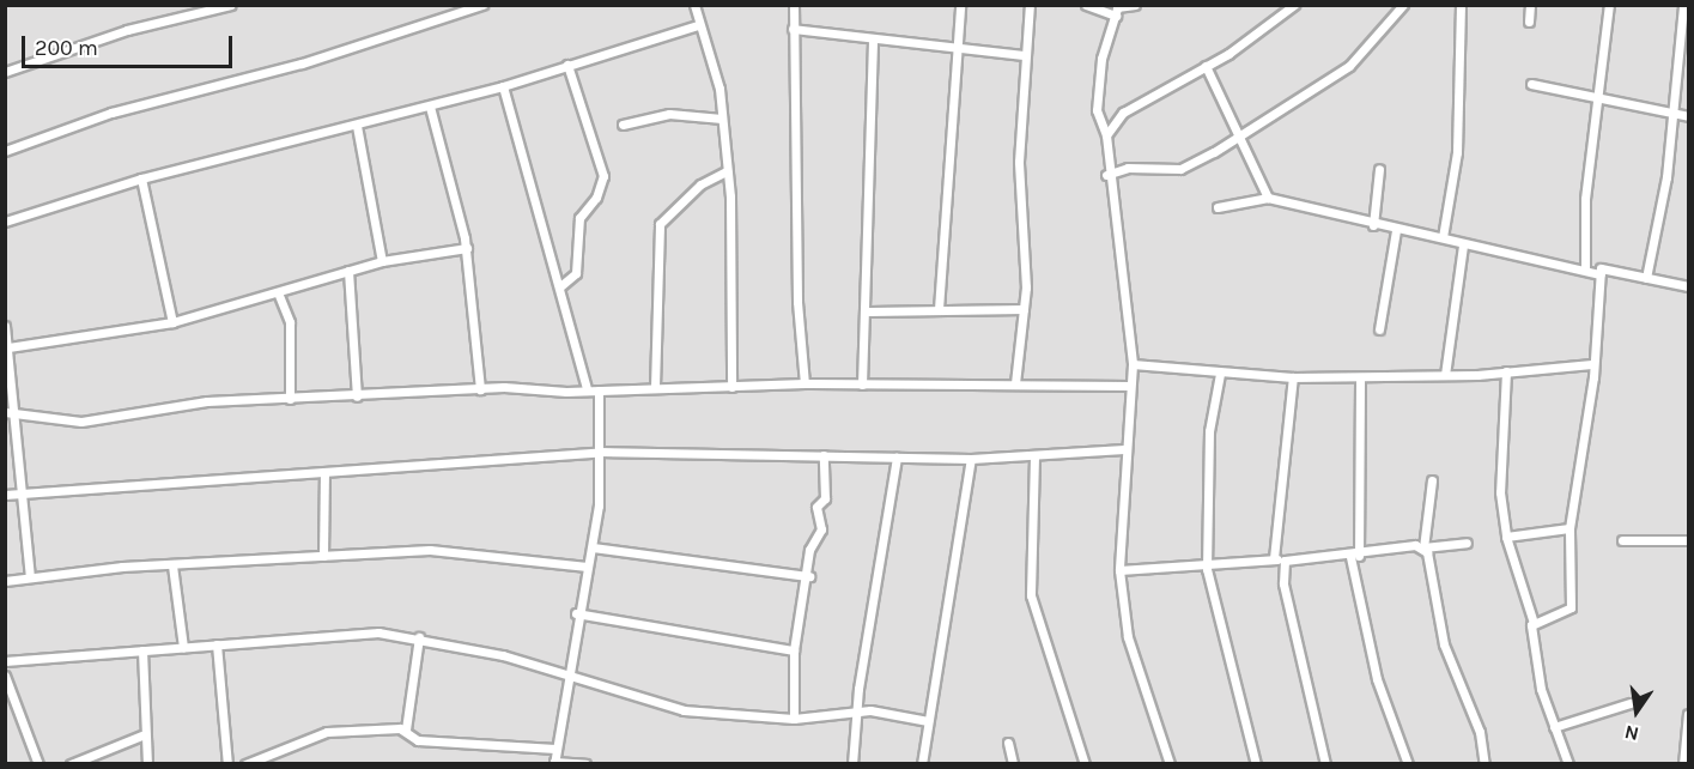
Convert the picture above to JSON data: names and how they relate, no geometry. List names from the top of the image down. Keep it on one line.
{"scale_bar":"200 m","north":"bottom"}
